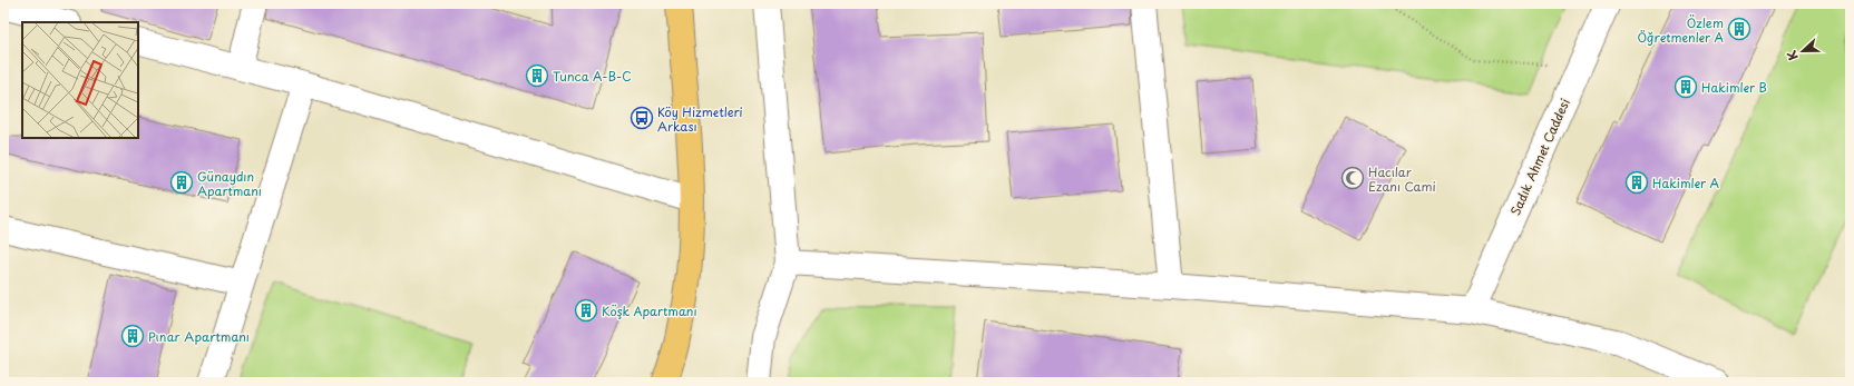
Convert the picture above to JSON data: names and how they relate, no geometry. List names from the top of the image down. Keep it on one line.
{"streets":{"street":["Sadık Ahmet Caddesi"]},"places":{"building":["Özlem Öğretmenler A","Tunca A-B-C","Hakimler B","Günaydın Apartmanı","Hakimler A","Köşk Apartmanı","Pınar Apartmanı"],"bus stop":["Köy Hizmetleri Arkası"],"mosque":["Hacılar Ezanı Cami"]},"north":"left"}
